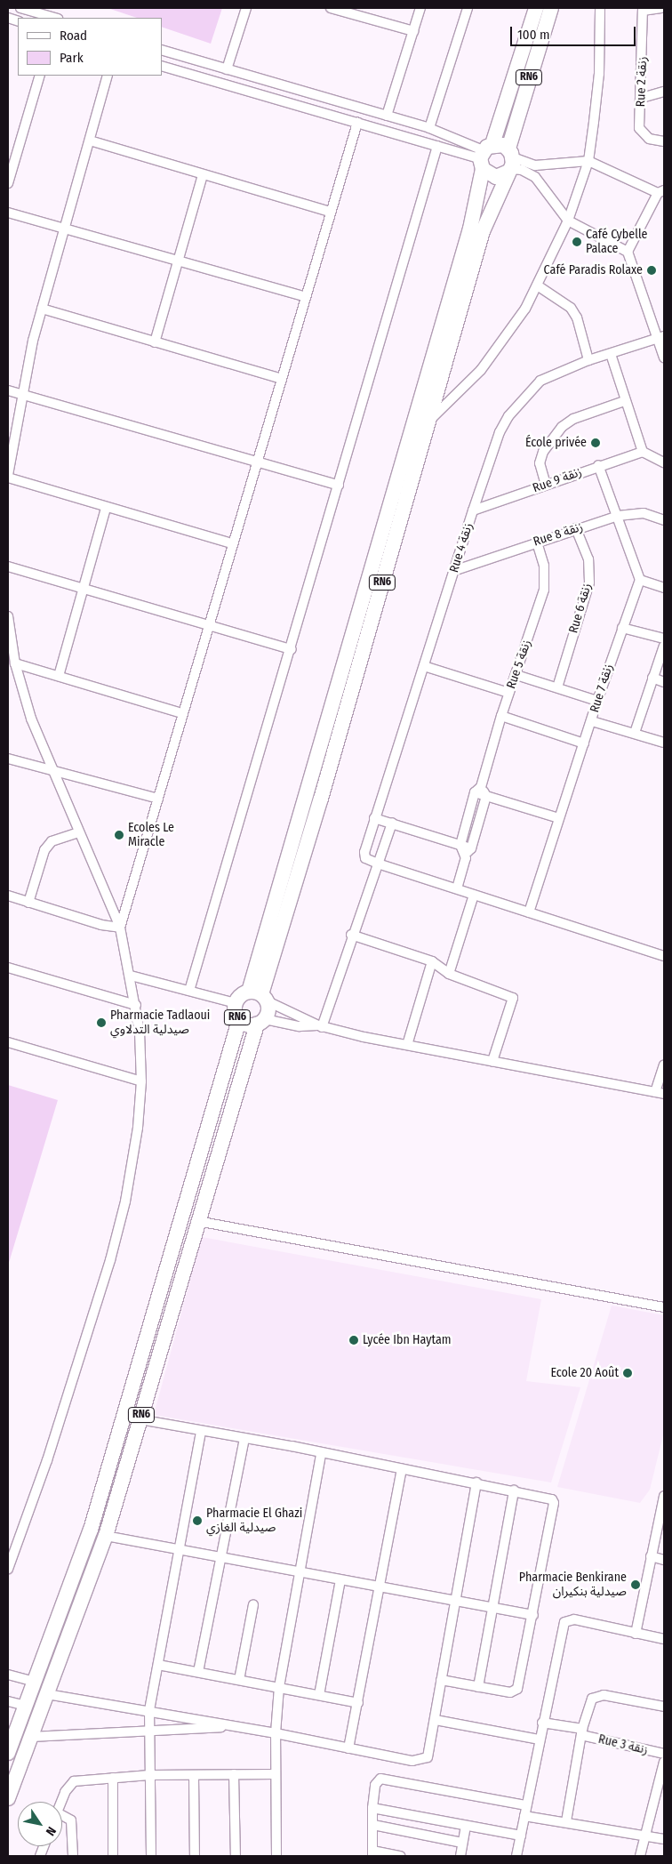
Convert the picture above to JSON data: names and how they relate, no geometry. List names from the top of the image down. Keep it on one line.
{"streets":{"main road":["RN6"],"street":["Rue 2 زنقة","Rue 9 زنقة","Rue 8 زنقة","Rue 4 زنقة","Rue 6 زنقة","Rue 5 زنقة","Rue 7 زنقة","Rue 3 زنقة"]},"crossings":[["Rue 9 زنقة","Rue 4 زنقة"],["Rue 8 زنقة","Rue 4 زنقة"],["Rue 8 زنقة","Rue 6 زنقة"],["Rue 8 زنقة","Rue 5 زنقة"]],"places":["Café Cybelle Palace","Café Paradis Rolaxe","École privée","Ecoles Le Miracle","Pharmacie Tadlaoui صيدلية التدلاوي","Lycée Ibn Haytam","Ecole 20 Août","Pharmacie El Ghazi صيدلية الغازي","Pharmacie Benkirane صيدلية بنكيران"],"legend":["Road","Park"],"scale_bar":"100 m","north":"bottom right"}
